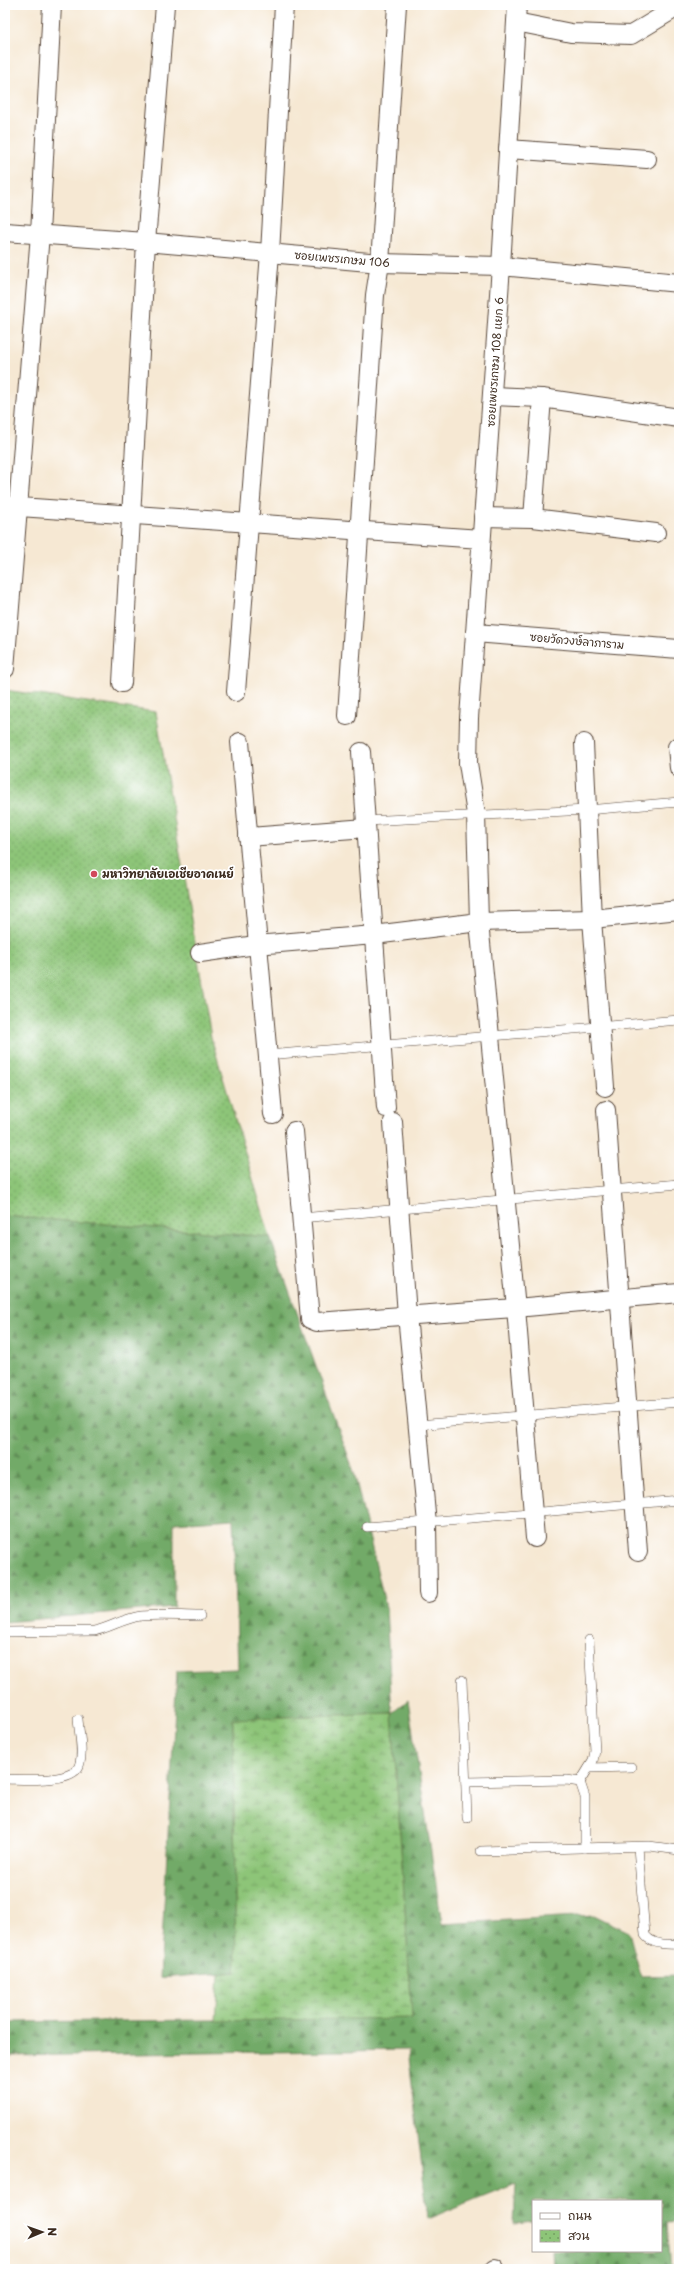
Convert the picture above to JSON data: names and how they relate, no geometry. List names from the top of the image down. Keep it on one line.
{"streets":{"street":["ซอยเพชรเกษม 106","ซอยเพชรเกษม 108 แยก 6","ซอยวัดวงษ์ลาภาราม"]},"crossings":[["ซอยเพชรเกษม 106","ซอยเพชรเกษม 108 แยก 6"],["ซอยเพชรเกษม 108 แยก 6","ซอยวัดวงษ์ลาภาราม"]],"places":["มหาวิทยาลัยเอเชียอาคเนย์"],"legend":["ถนน","สวน"],"north":"right"}
